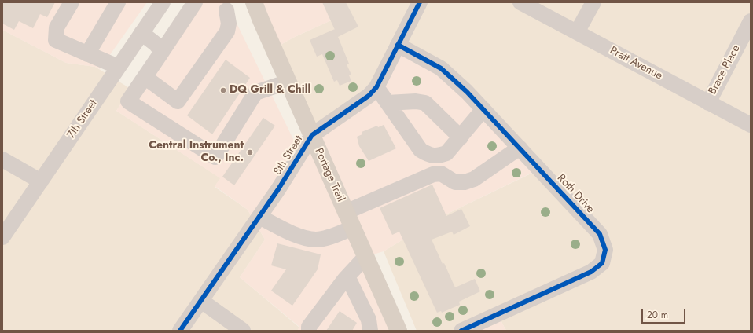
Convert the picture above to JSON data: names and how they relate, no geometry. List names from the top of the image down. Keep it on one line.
{"streets":{"main road":["Portage Trail"],"street":["Pratt Avenue","Brace Place","7th Street","8th Street","Roth Drive"]},"crossings":[["Pratt Avenue","Brace Place"],["8th Street","Portage Trail"],["8th Street","Roth Drive"]],"places":["DQ Grill & Chill","Central Instrument Co., Inc."],"scale_bar":"20 m"}
